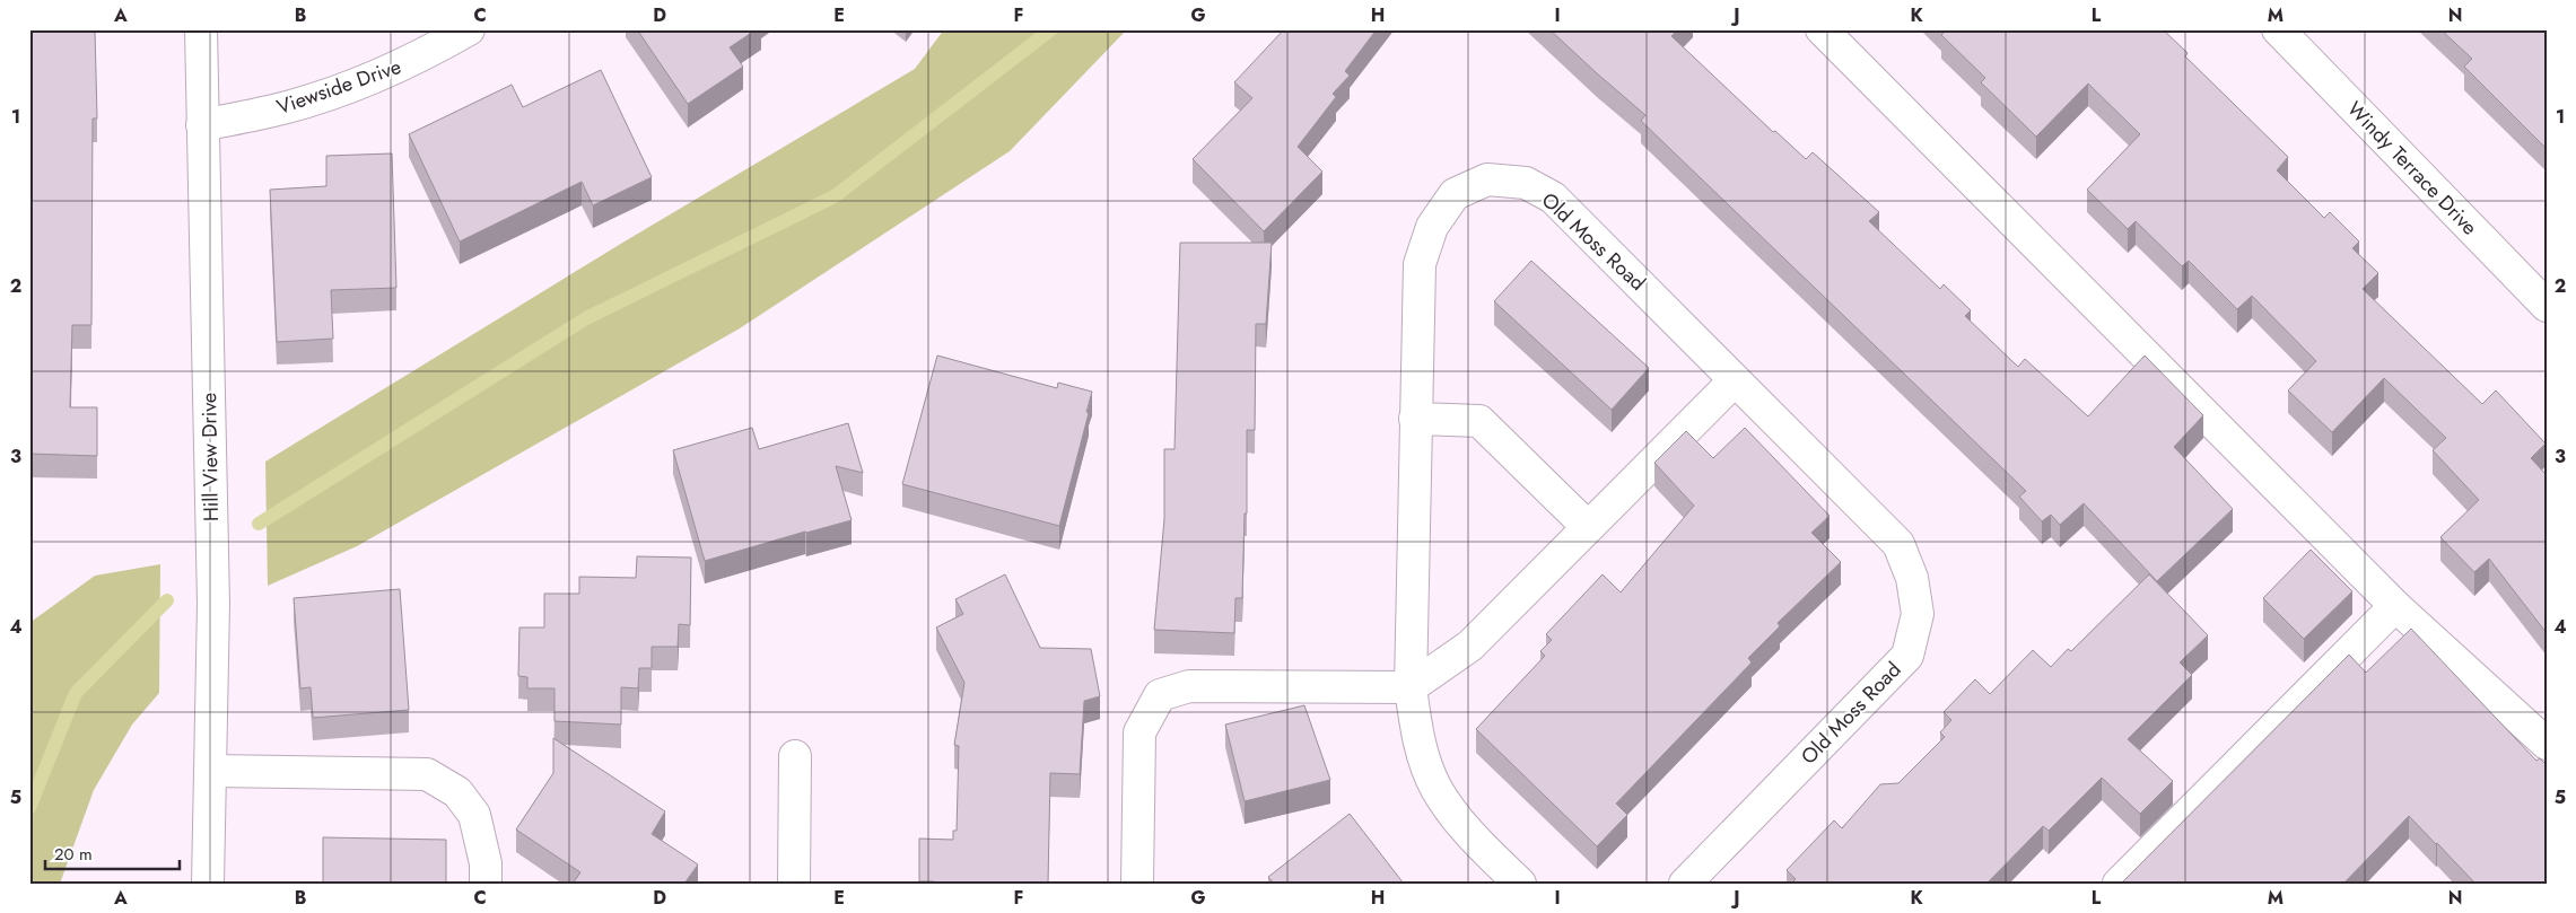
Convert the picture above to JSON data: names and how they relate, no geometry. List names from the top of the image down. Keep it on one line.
{"streets":{"street":["Viewside Drive","Windy Terrace Drive","Old Moss Road","Hill View Drive"]},"crossings":[["Viewside Drive","Hill View Drive"]],"scale_bar":"20 m","grid":{"columns":["A","B","C","D","E","F","G","H","I","J","K","L","M","N"],"rows":["1","2","3","4","5"]}}
